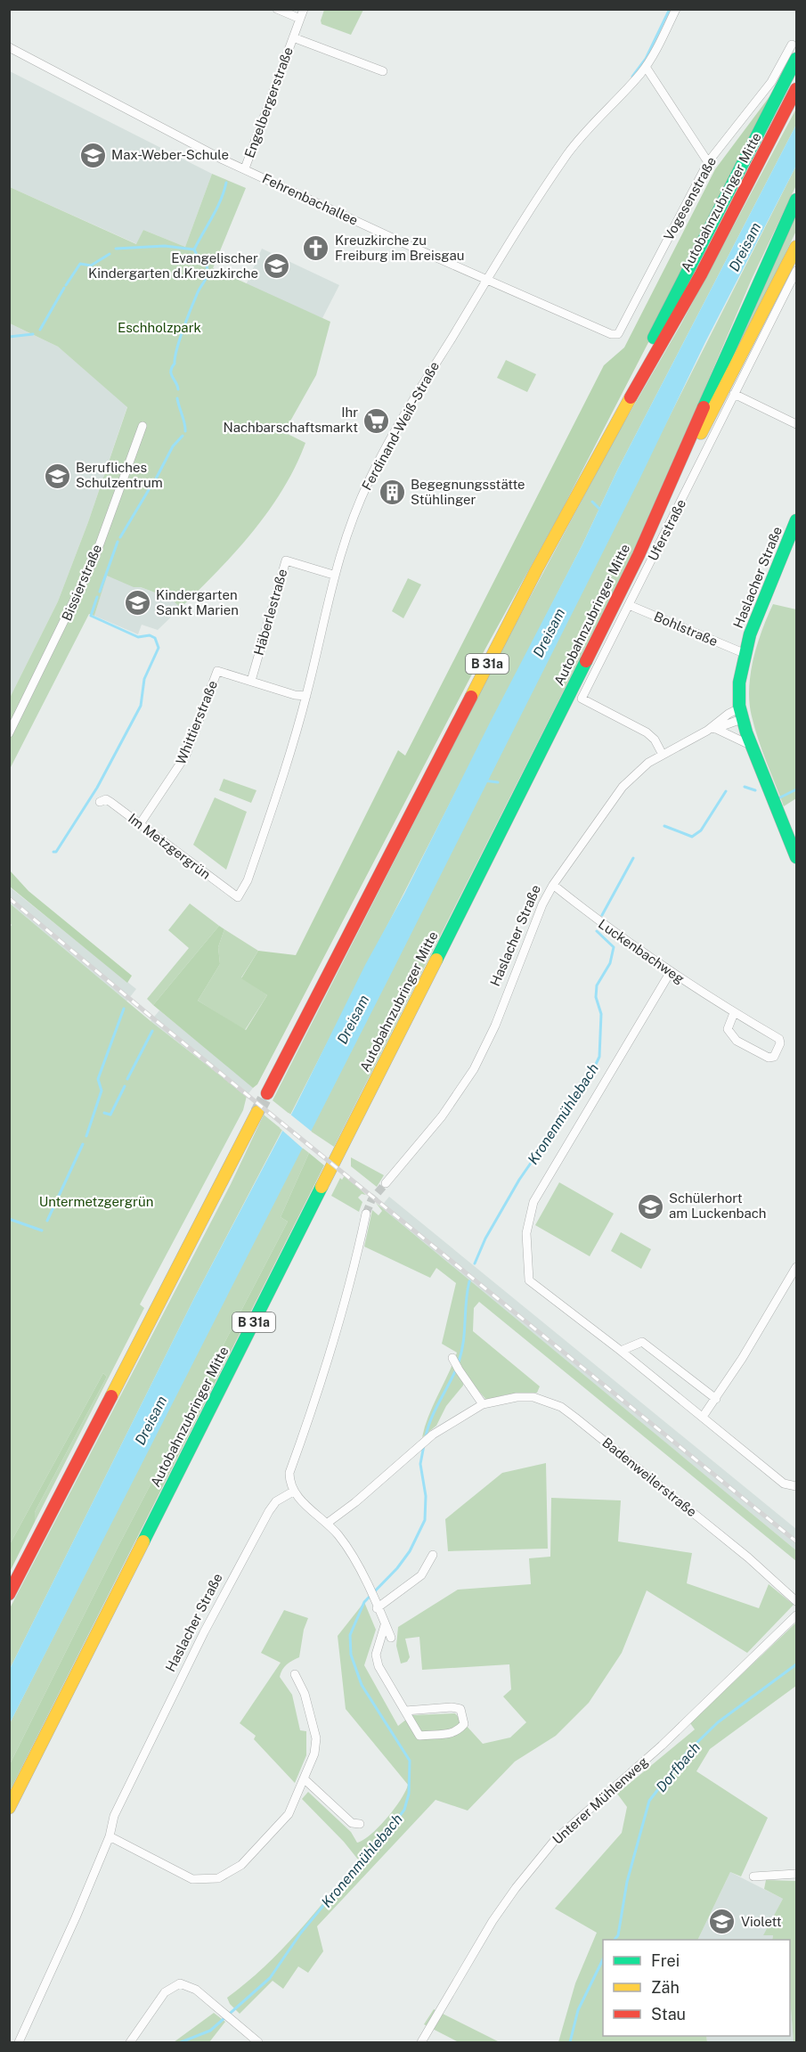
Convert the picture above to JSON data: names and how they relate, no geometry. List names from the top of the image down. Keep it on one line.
{"streets":{"main road":["Autobahnzubringer Mitte","Haslacher Straße","B 31a"],"street":["Engelbergerstraße","Vogesenstraße","Fehrenbachallee","Ferdinand-Weiß-Straße","Uferstraße","Bissierstraße","Häberlestraße","Bohlstraße","Whittierstraße","Im Metzgergrün","Luckenbachweg","Badenweilerstraße","Unterer Mühlenweg"]},"crossings":[["Engelbergerstraße","Fehrenbachallee"],["Vogesenstraße","Fehrenbachallee"],["Fehrenbachallee","Ferdinand-Weiß-Straße"],["Ferdinand-Weiß-Straße","Häberlestraße"],["Ferdinand-Weiß-Straße","Whittierstraße"],["Ferdinand-Weiß-Straße","Im Metzgergrün"],["Uferstraße","Haslacher Straße"],["Uferstraße","Bohlstraße"],["Haslacher Straße","Bohlstraße"],["Haslacher Straße","Luckenbachweg"],["Häberlestraße","Whittierstraße"],["Whittierstraße","Im Metzgergrün"]],"water":["Dreisam","Kronenmühlebach","Dorfbach"],"parks":["Eschholzpark","Untermetzgergrün"],"places":{"school or university":["Max-Weber-Schule","Evangelischer Kindergarten d.Kreuzkirche","Berufliches Schulzentrum","Kindergarten Sankt Marien","Schülerhort am Luckenbach","Violett"],"church":["Kreuzkirche zu Freiburg im Breisgau"],"supermarket":["Ihr Nachbarschaftsmarkt"],"building":["Begegnungsstätte Stühlinger"]},"legend":["Frei","Zäh","Stau"]}
